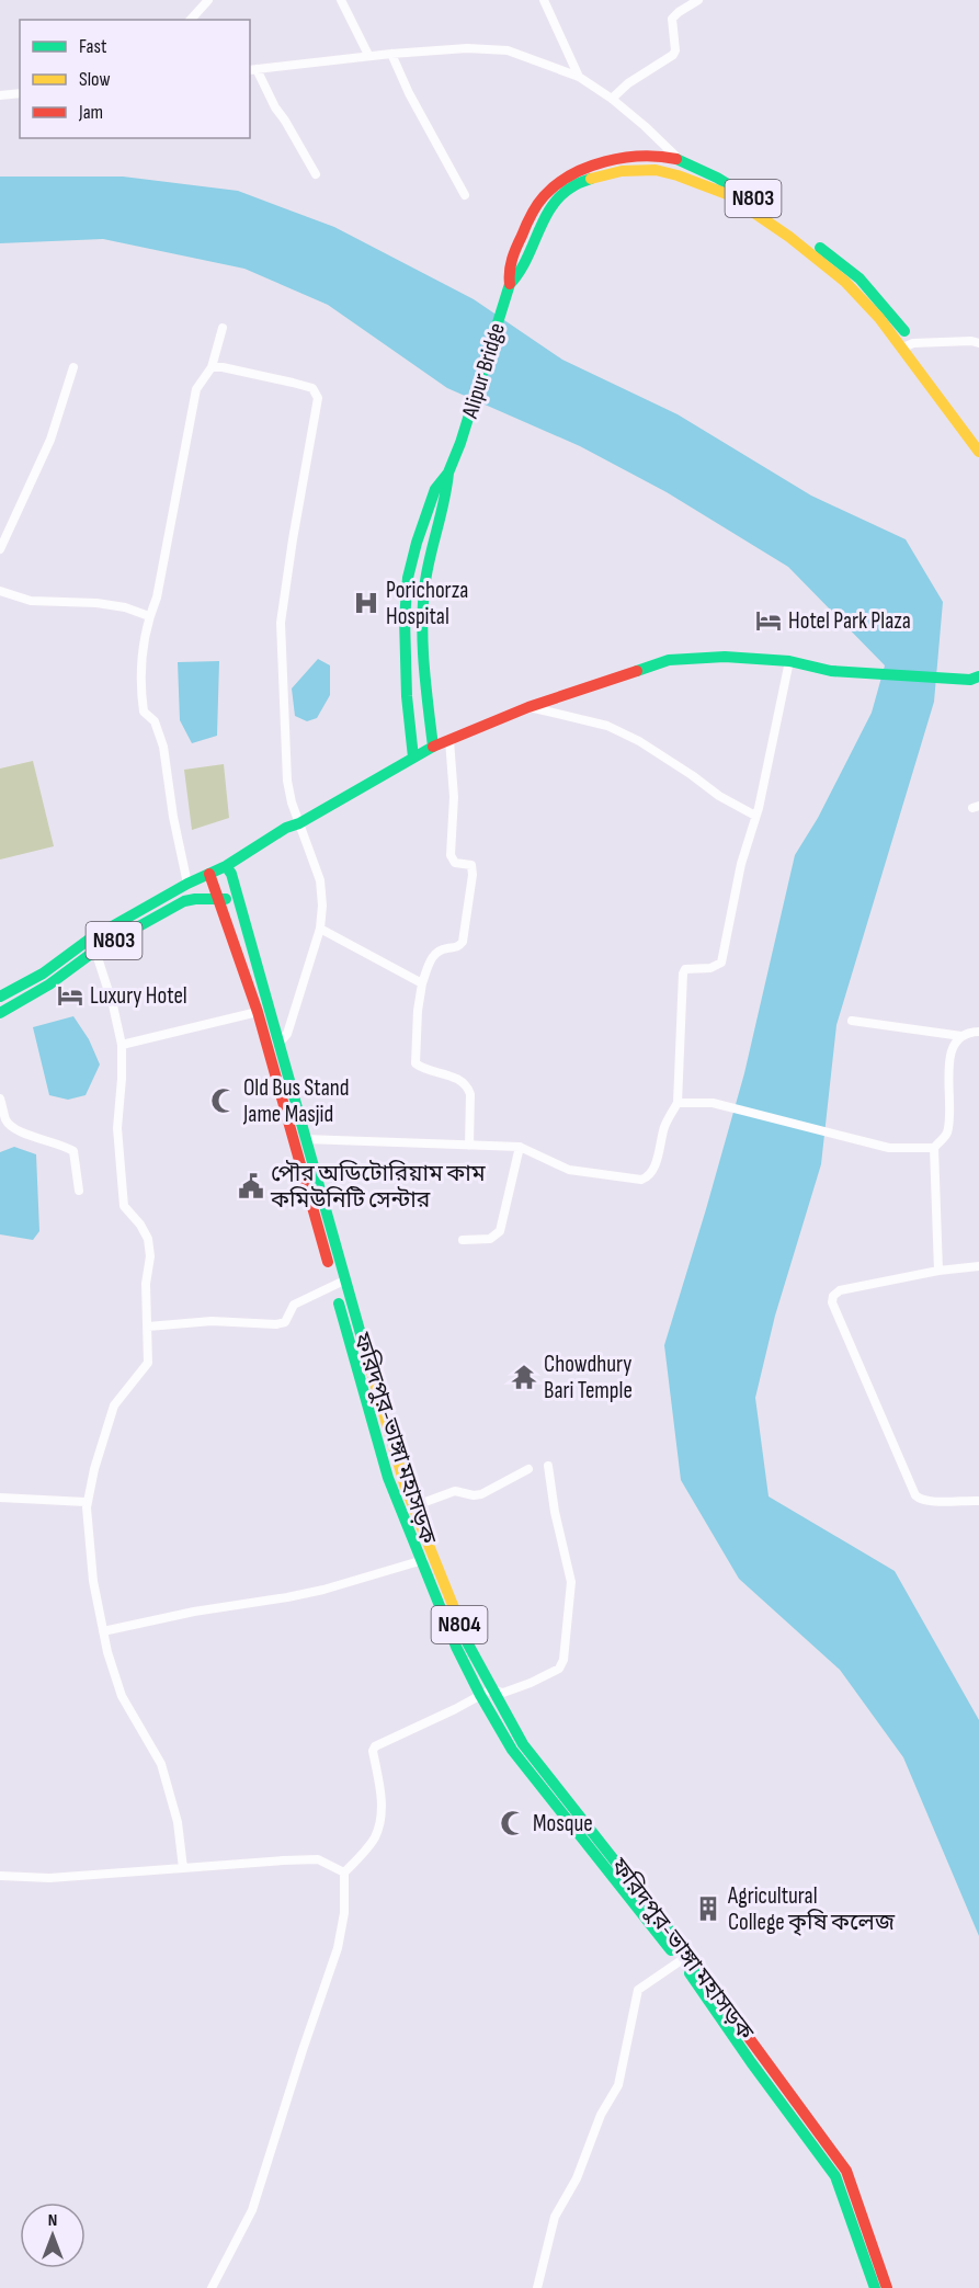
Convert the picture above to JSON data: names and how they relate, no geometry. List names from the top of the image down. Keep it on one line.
{"streets":{"main road":["N803","Alipur Bridge","ফরিদপুর-ভাঙ্গা মহাসড়ক","N804"]},"crossings":[["N803","Alipur Bridge"],["N803","ফরিদপুর-ভাঙ্গা মহাসড়ক"]],"places":{"hospital":["Porichorza Hospital"],"hotel":["Hotel Park Plaza","Luxury Hotel"],"mosque":["Old Bus Stand Jame Masjid","Mosque"],"public building":["পৌর অডিটোরিয়াম কাম কমিউনিটি সেন্টার"],"temple":["Chowdhury Bari Temple"],"building":["Agricultural College কৃষি কলেজ"]},"legend":["Fast","Slow","Jam"],"north":"top"}
